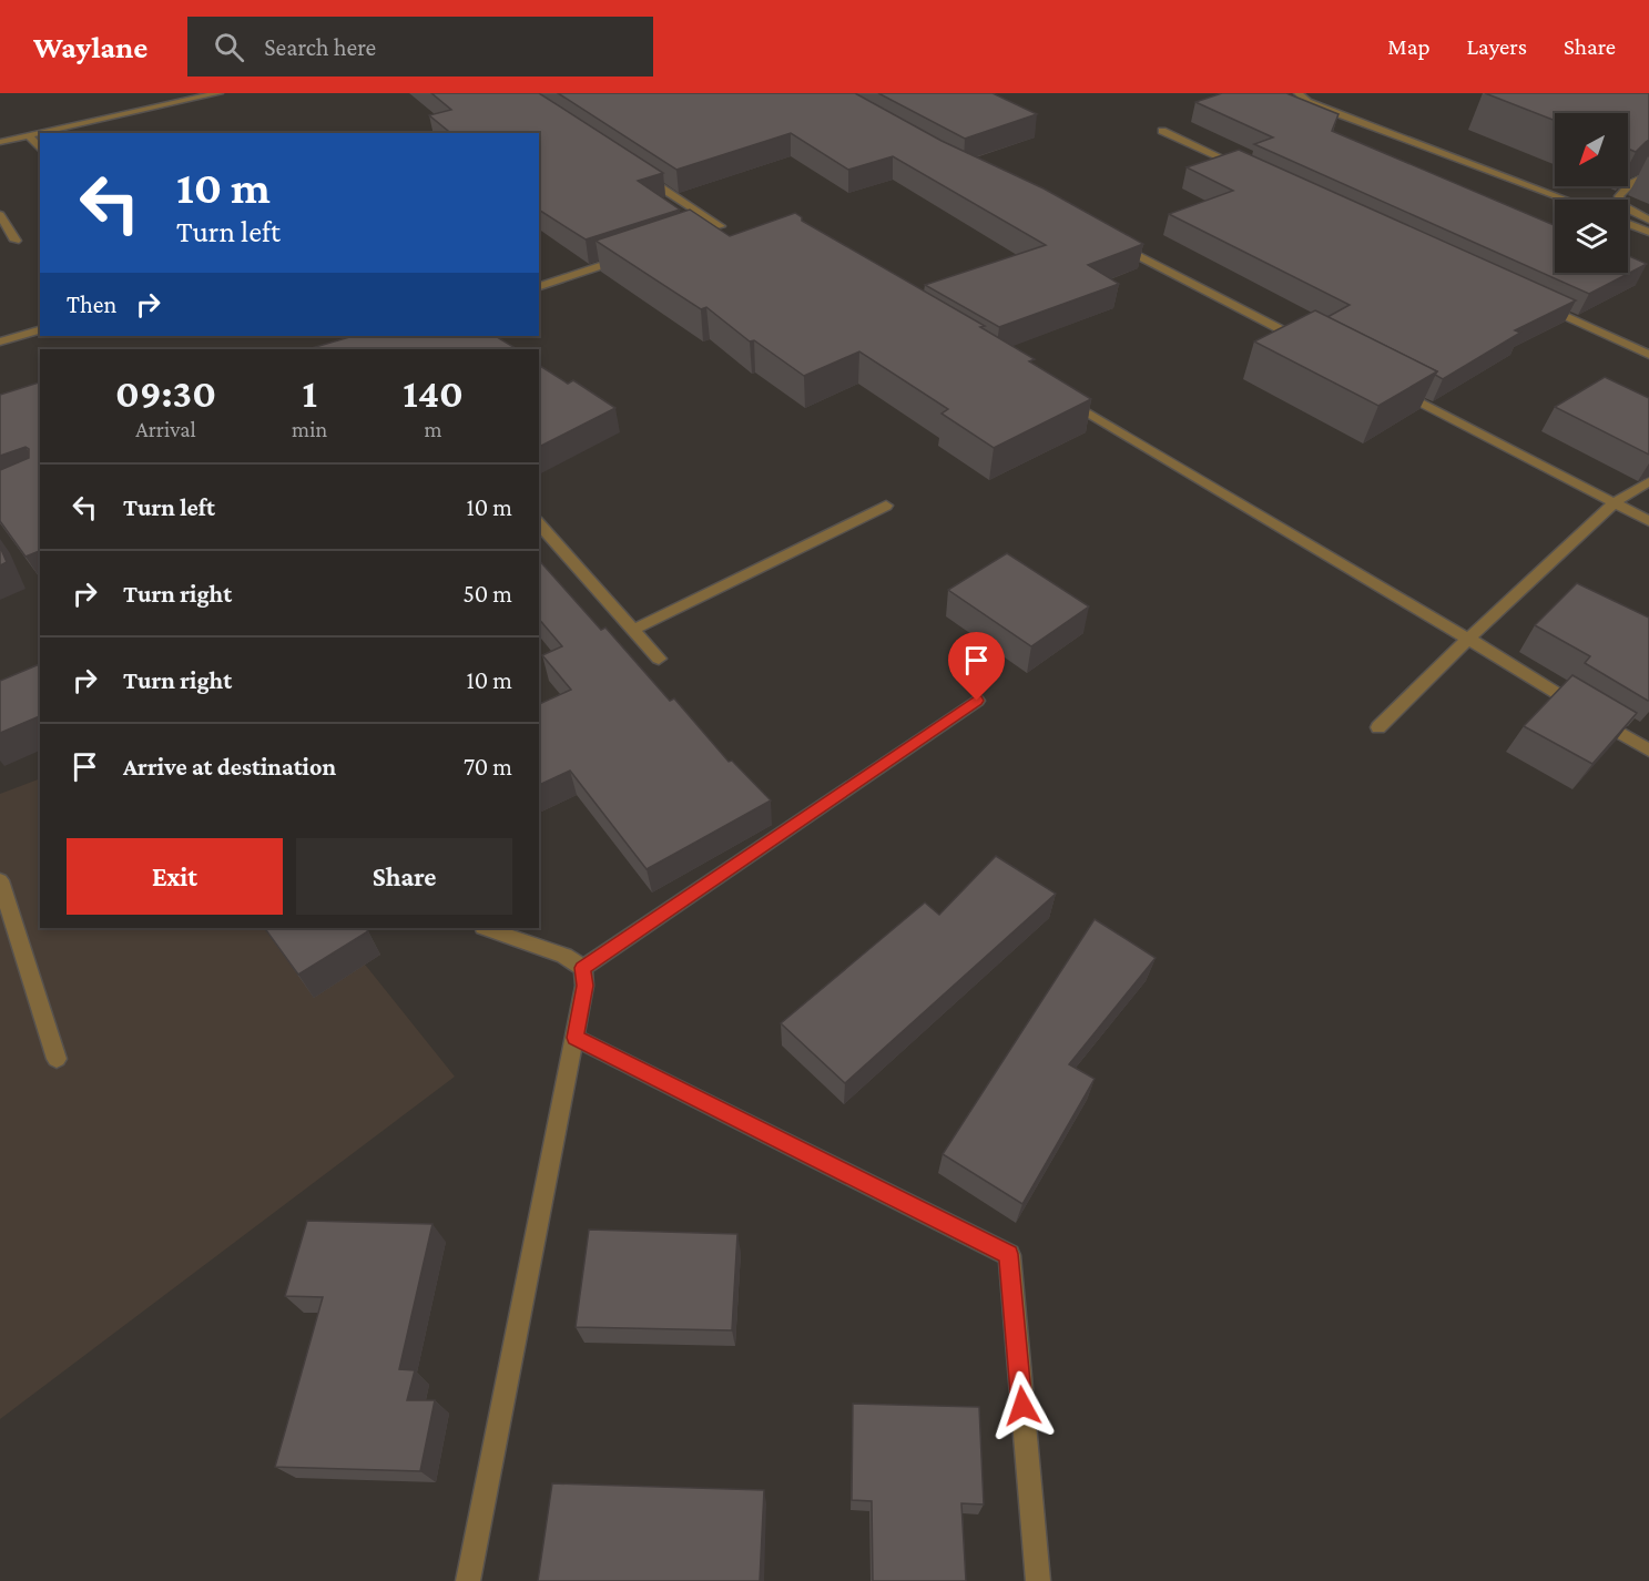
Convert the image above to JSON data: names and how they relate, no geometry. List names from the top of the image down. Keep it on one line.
{"north":"bottom left","page":{"header":"Waylane","search":"Search here","nav":["Map","Layers","Share"],"turn":["10 m","Turn left"],"then":"Then","eta":["09:30","Arrival","1","min","140","m"],"list":[{"name":"Turn left","value":"10 m"},{"name":"Turn right","value":"50 m"},{"name":"Turn right","value":"10 m"},{"name":"Arrive at destination","value":"70 m"}],"buttons":["Exit","Share"]}}
